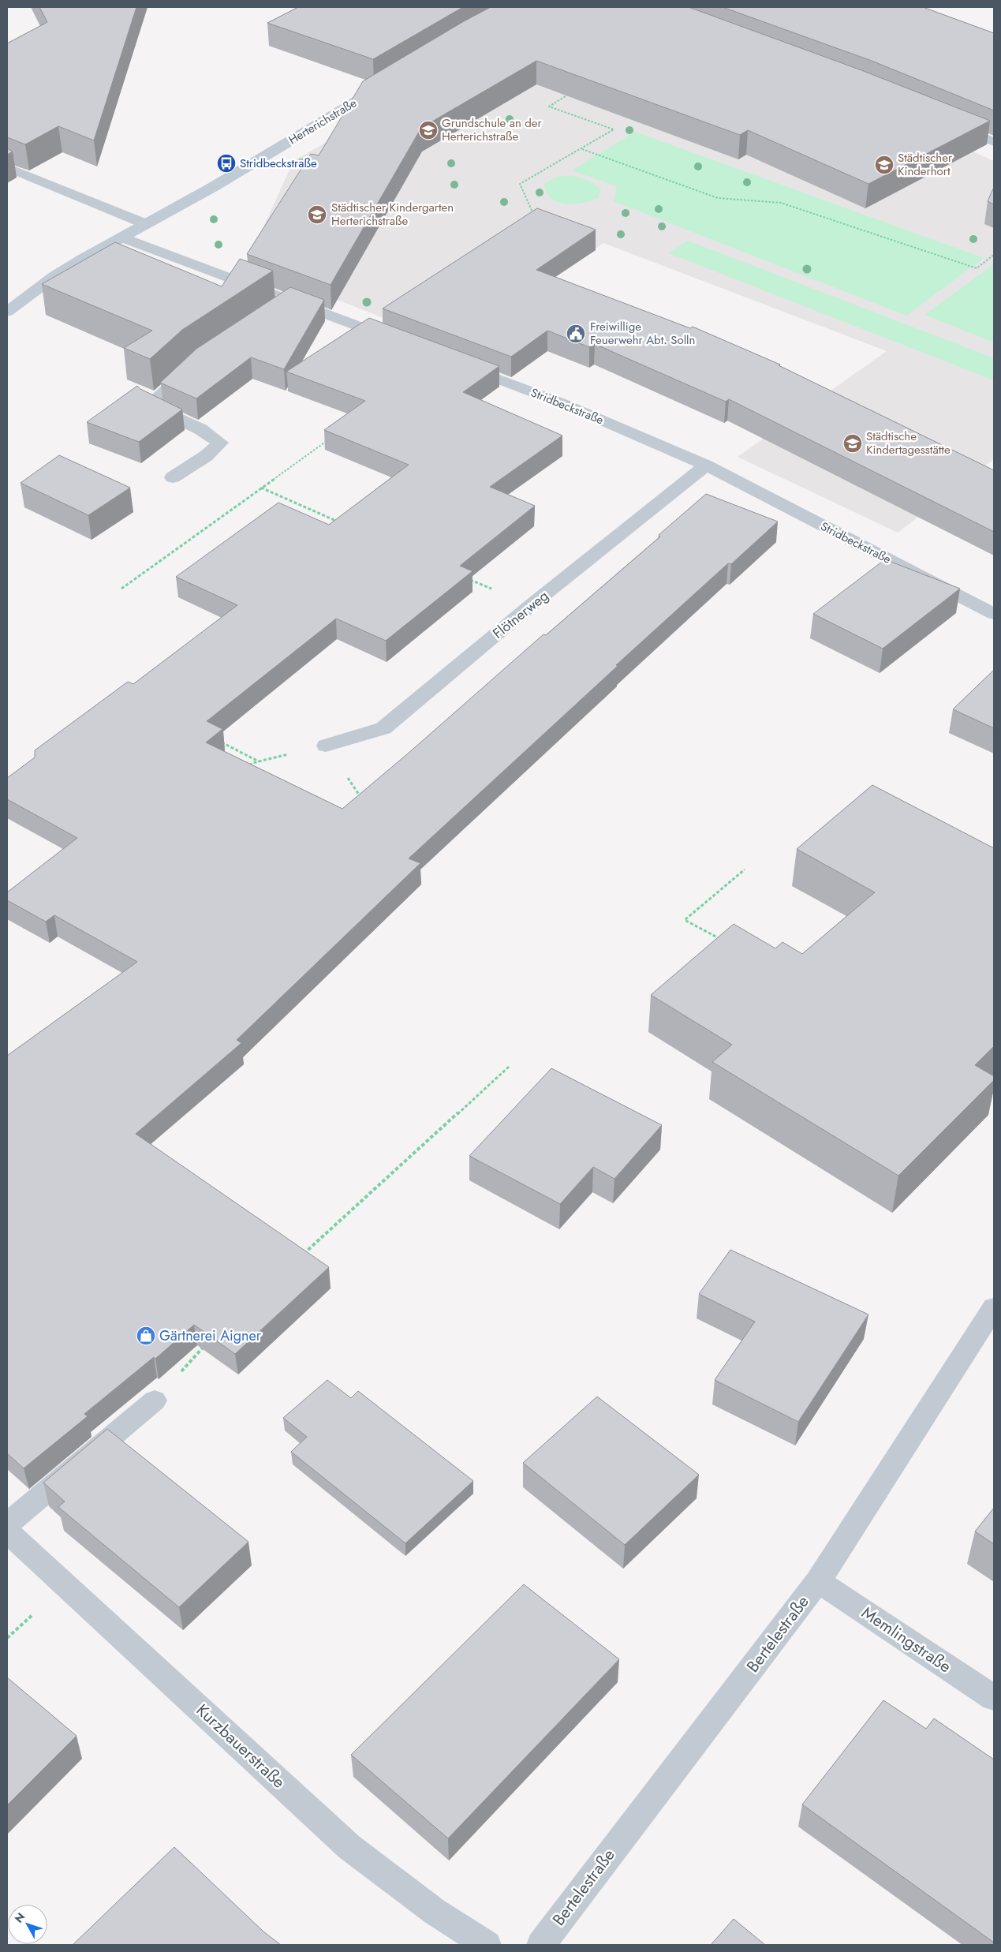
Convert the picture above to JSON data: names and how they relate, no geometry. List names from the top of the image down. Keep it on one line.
{"streets":{"main road":["Herterichstraße"],"street":["Stridbeckstraße","Flötnerweg","Bertelestraße","Memlingstraße","Kurzbauerstraße"]},"crossings":[["Stridbeckstraße","Flötnerweg"],["Bertelestraße","Memlingstraße"]],"places":{"school or university":["Grundschule an der Herterichstraße","Städtischer Kinderhort","Städtischer Kindergarten Herterichstraße","Städtische Kindertagesstätte"],"bus stop":["Stridbeckstraße"],"public building":["Freiwillige Feuerwehr Abt. Solln"],"shop":["Gärtnerei Aigner"]},"north":"top left"}
